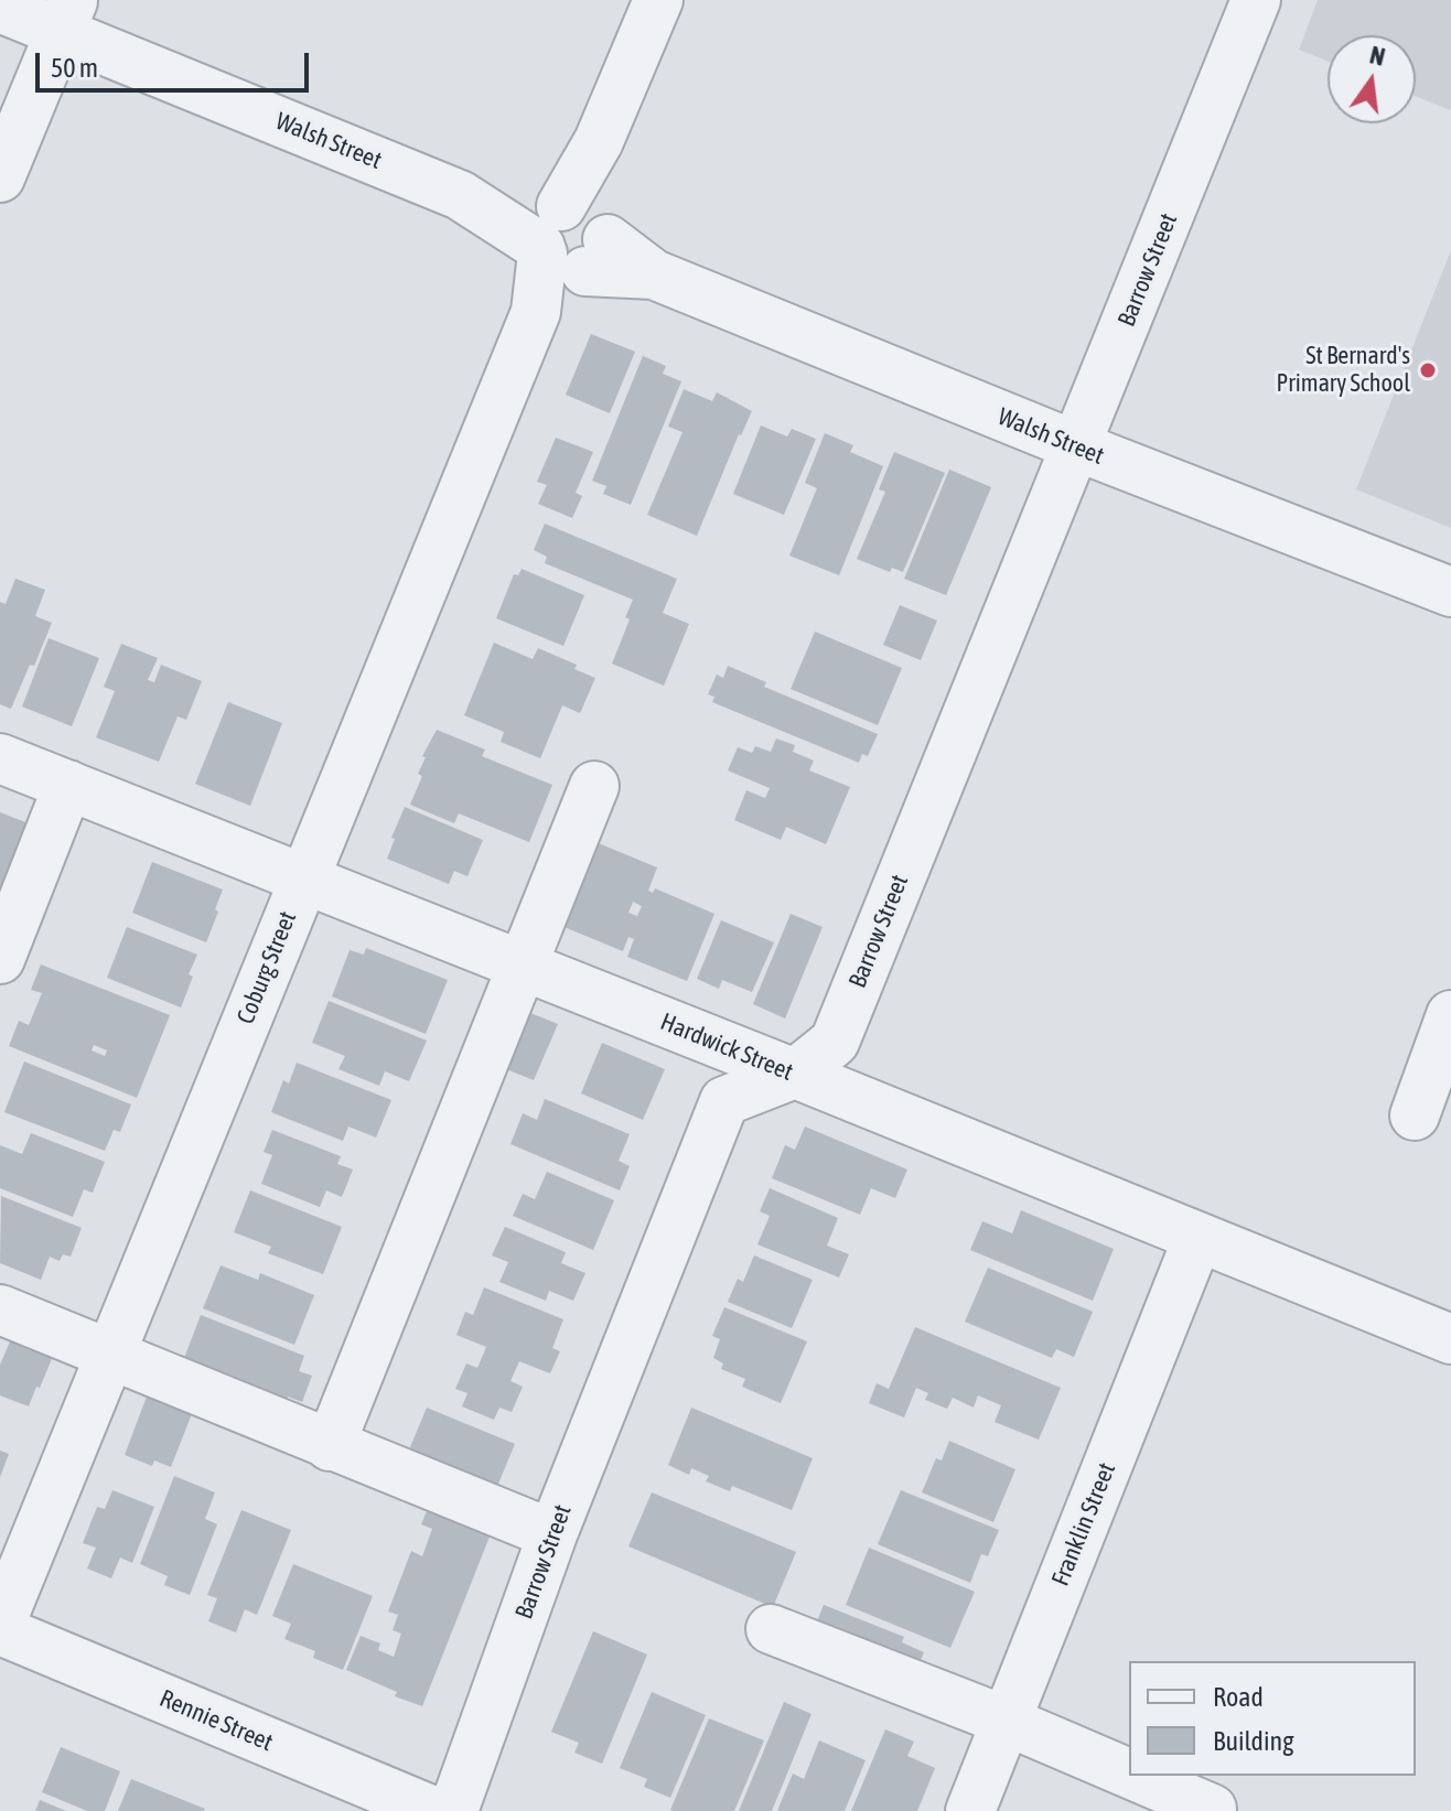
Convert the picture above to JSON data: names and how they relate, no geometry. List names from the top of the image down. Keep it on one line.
{"streets":{"street":["Walsh Street","Barrow Street","Coburg Street","Hardwick Street","Franklin Street","Rennie Street"]},"crossings":[["Walsh Street","Barrow Street"],["Walsh Street","Coburg Street"],["Barrow Street","Hardwick Street"],["Coburg Street","Hardwick Street"],["Coburg Street","Rennie Street"],["Hardwick Street","Franklin Street"]],"places":["St Bernard's Primary School"],"legend":["Road","Building"],"scale_bar":"50 m","north":"top"}
